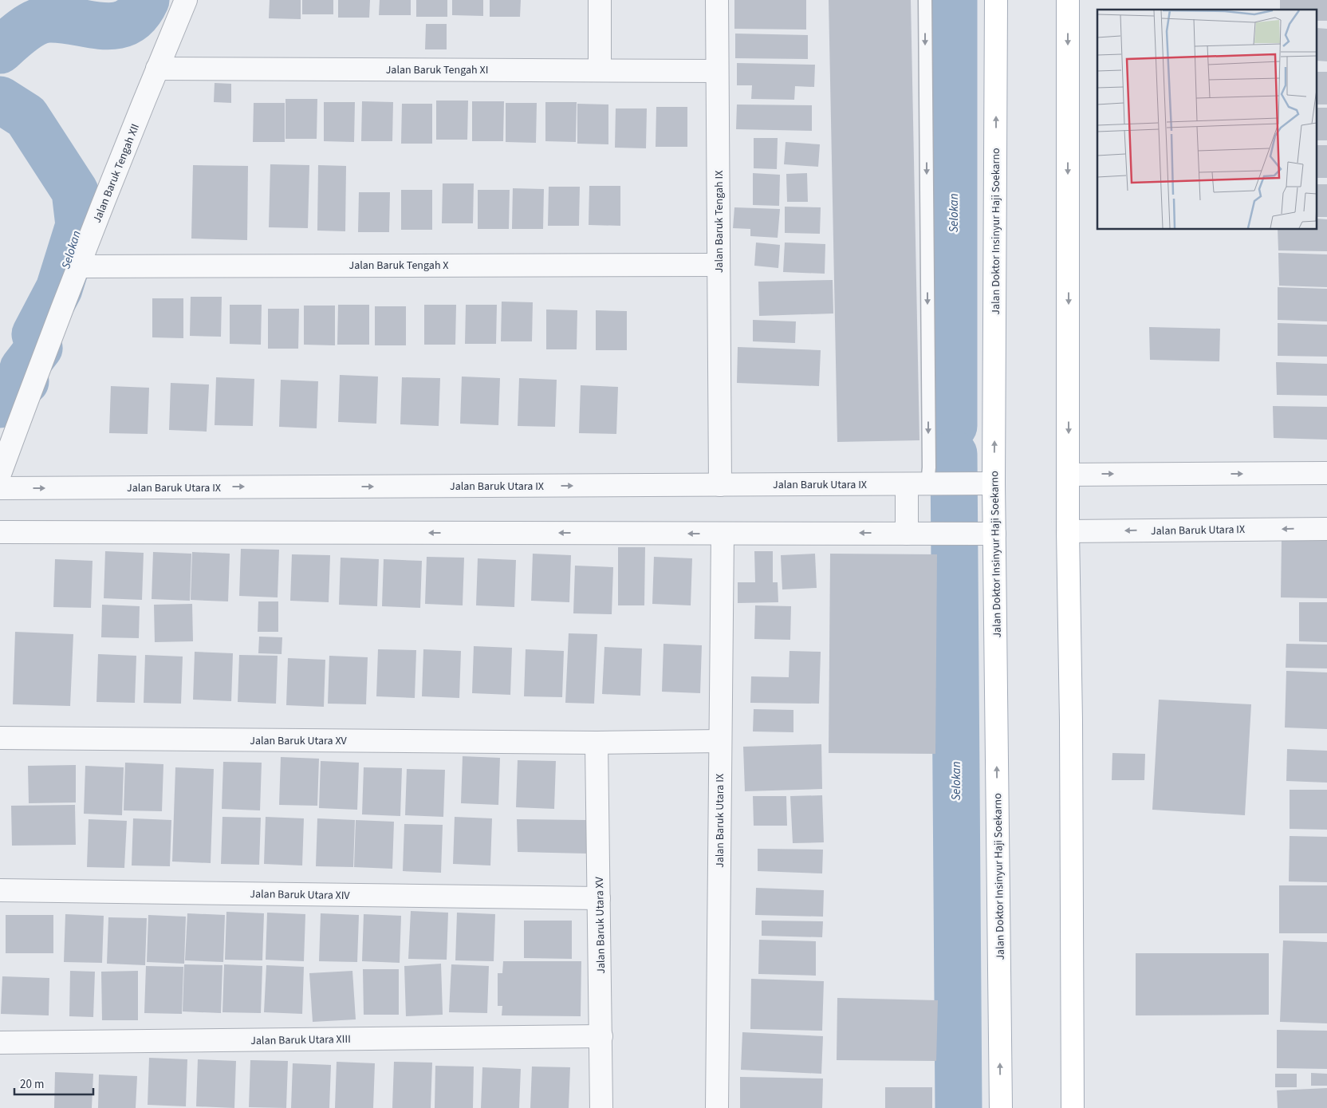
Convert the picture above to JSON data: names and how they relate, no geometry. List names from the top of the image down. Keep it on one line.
{"streets":{"main road":["Jalan Doktor Insinyur Haji Soekarno"],"street":["Jalan Baruk Tengah XI","Jalan Baruk Tengah XII","Jalan Baruk Tengah IX","Jalan Baruk Tengah X","Jalan Baruk Utara IX","Jalan Baruk Utara XV","Jalan Baruk Utara XIV","Jalan Baruk Utara XIII"]},"crossings":[["Jalan Baruk Tengah XI","Jalan Baruk Tengah XII"],["Jalan Baruk Tengah XI","Jalan Baruk Tengah IX"],["Jalan Baruk Tengah XII","Jalan Baruk Tengah X"],["Jalan Baruk Tengah IX","Jalan Baruk Tengah X"],["Jalan Baruk Tengah IX","Jalan Baruk Utara IX"],["Jalan Doktor Insinyur Haji Soekarno","Jalan Baruk Utara IX"],["Jalan Baruk Utara IX","Jalan Baruk Utara XV"],["Jalan Baruk Utara XV","Jalan Baruk Utara XIV"],["Jalan Baruk Utara XV","Jalan Baruk Utara XIII"]],"water":["Selokan"],"scale_bar":"20 m"}
